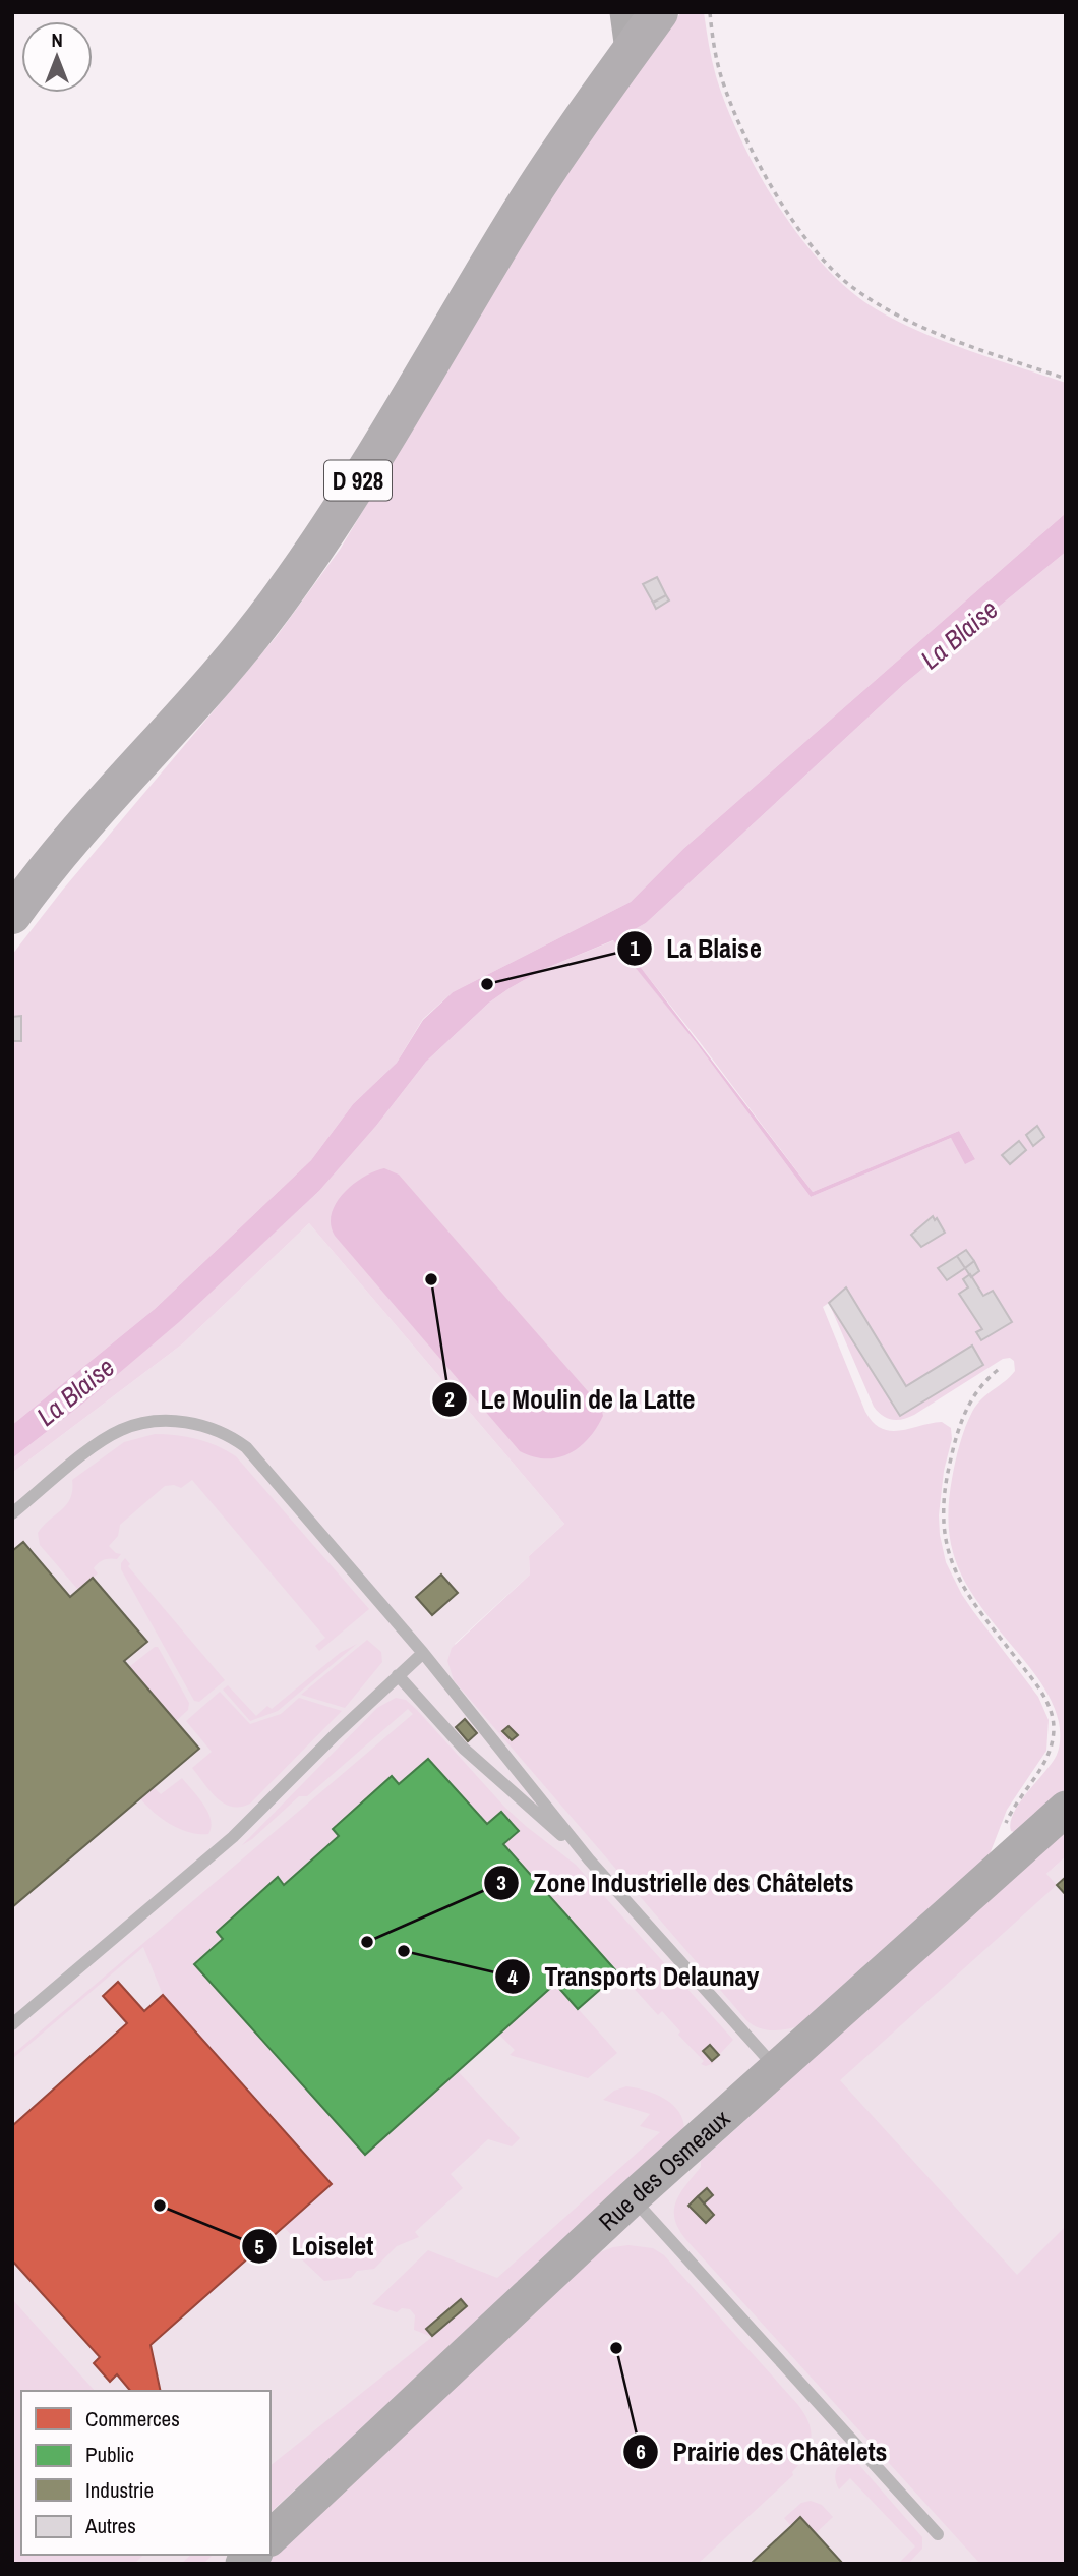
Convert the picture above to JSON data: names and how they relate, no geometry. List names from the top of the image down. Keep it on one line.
{"streets":{"main road":["D 928","Rue des Osmeaux"]},"water":["La Blaise"],"places":["La Blaise","Le Moulin de la Latte","Zone Industrielle des Châtelets","Transports Delaunay","Loiselet","Prairie des Châtelets"],"legend":["Commerces","Public","Industrie","Autres"],"north":"top"}
